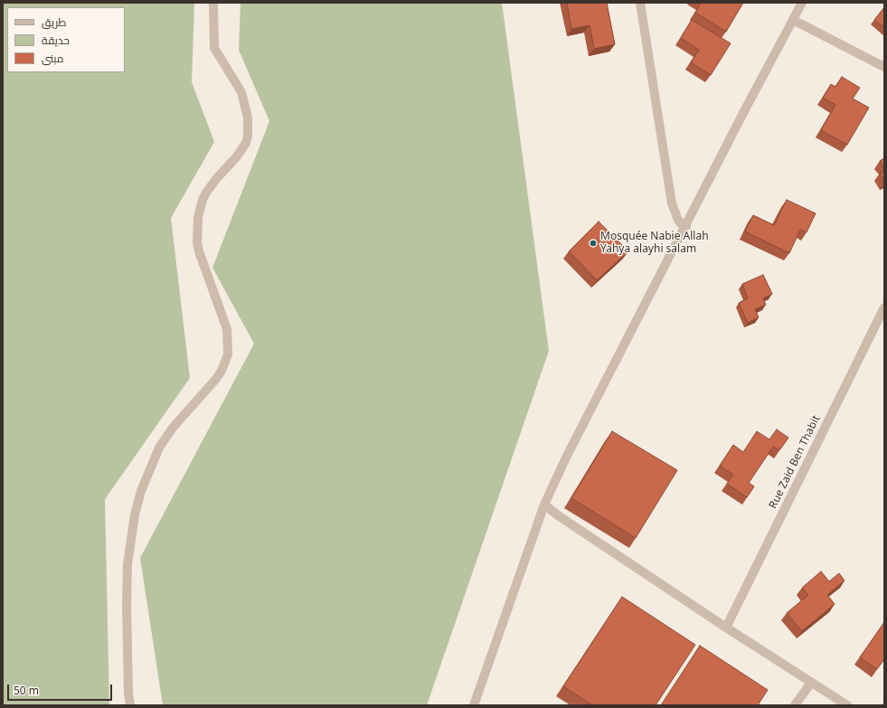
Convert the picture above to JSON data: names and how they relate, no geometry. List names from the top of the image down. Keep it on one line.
{"streets":{"street":["Rue Zaid Ben Thabit"]},"places":["Mosquée Nabie Allah Yahya alayhi salam"],"legend":["طريق","حديقة","مبنى"],"scale_bar":"50 m"}
